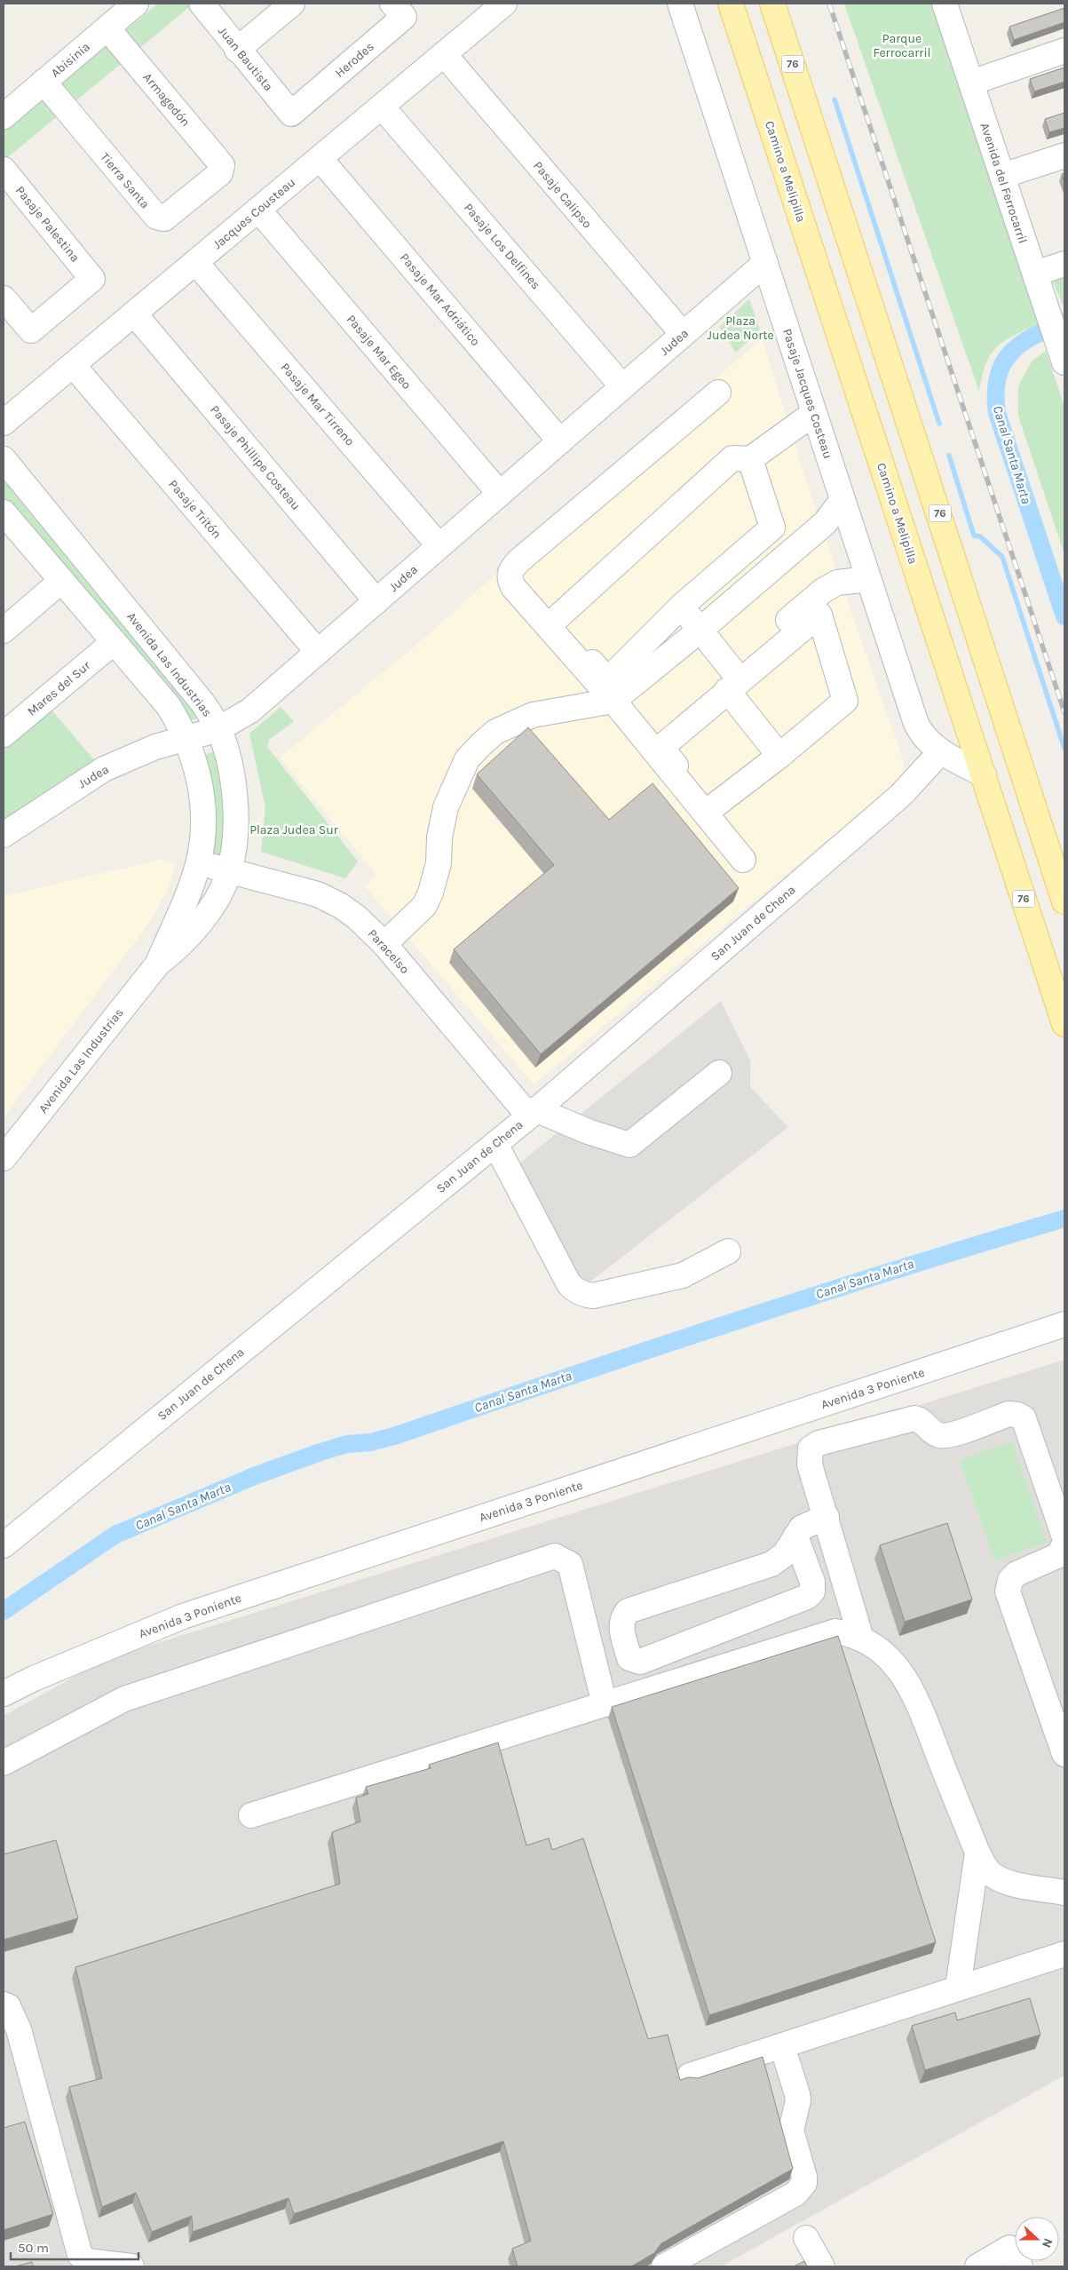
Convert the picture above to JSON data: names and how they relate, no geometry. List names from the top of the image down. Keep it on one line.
{"streets":{"main road":["76","Camino a Melipilla"],"street":["Juan Bautista","Abisinia","Herodes","Armagedón","Tierra Santa","Avenida del Ferrocarril","Pasaje Calipso","Jacques Cousteau","Pasaje Palestina","Pasaje Los Delfines","Pasaje Mar Adriático","Judea","Pasaje Mar Egeo","Pasaje Jacques Costeau","Pasaje Mar Tirreno","Pasaje Phillipe Costeau","Pasaje Tritón","Avenida Las Industrias","Mares del Sur","San Juan de Chena","Paracelso","Avenida 3 Poniente"]},"crossings":[["Juan Bautista","Herodes"],["Abisinia","Armagedón"],["Abisinia","Tierra Santa"],["Armagedón","Tierra Santa"],["Pasaje Calipso","Jacques Cousteau"],["Pasaje Calipso","Judea"],["Jacques Cousteau","Pasaje Los Delfines"],["Jacques Cousteau","Pasaje Mar Adriático"],["Jacques Cousteau","Pasaje Mar Egeo"],["Jacques Cousteau","Pasaje Mar Tirreno"],["Jacques Cousteau","Pasaje Phillipe Costeau"],["Jacques Cousteau","Pasaje Tritón"],["Pasaje Los Delfines","Judea"],["Pasaje Mar Adriático","Judea"],["Judea","Pasaje Mar Egeo"],["Judea","Pasaje Jacques Costeau"],["Judea","Pasaje Mar Tirreno"],["Judea","Pasaje Phillipe Costeau"],["Judea","Pasaje Tritón"],["Judea","Avenida Las Industrias"],["Pasaje Jacques Costeau","San Juan de Chena"],["Avenida Las Industrias","Mares del Sur"],["Avenida Las Industrias","Paracelso"],["San Juan de Chena","Paracelso"]],"water":["Canal Santa Marta"],"parks":["Parque Ferrocarril","Plaza Judea Norte","Plaza Judea Sur"],"scale_bar":"50 m","north":"right"}
